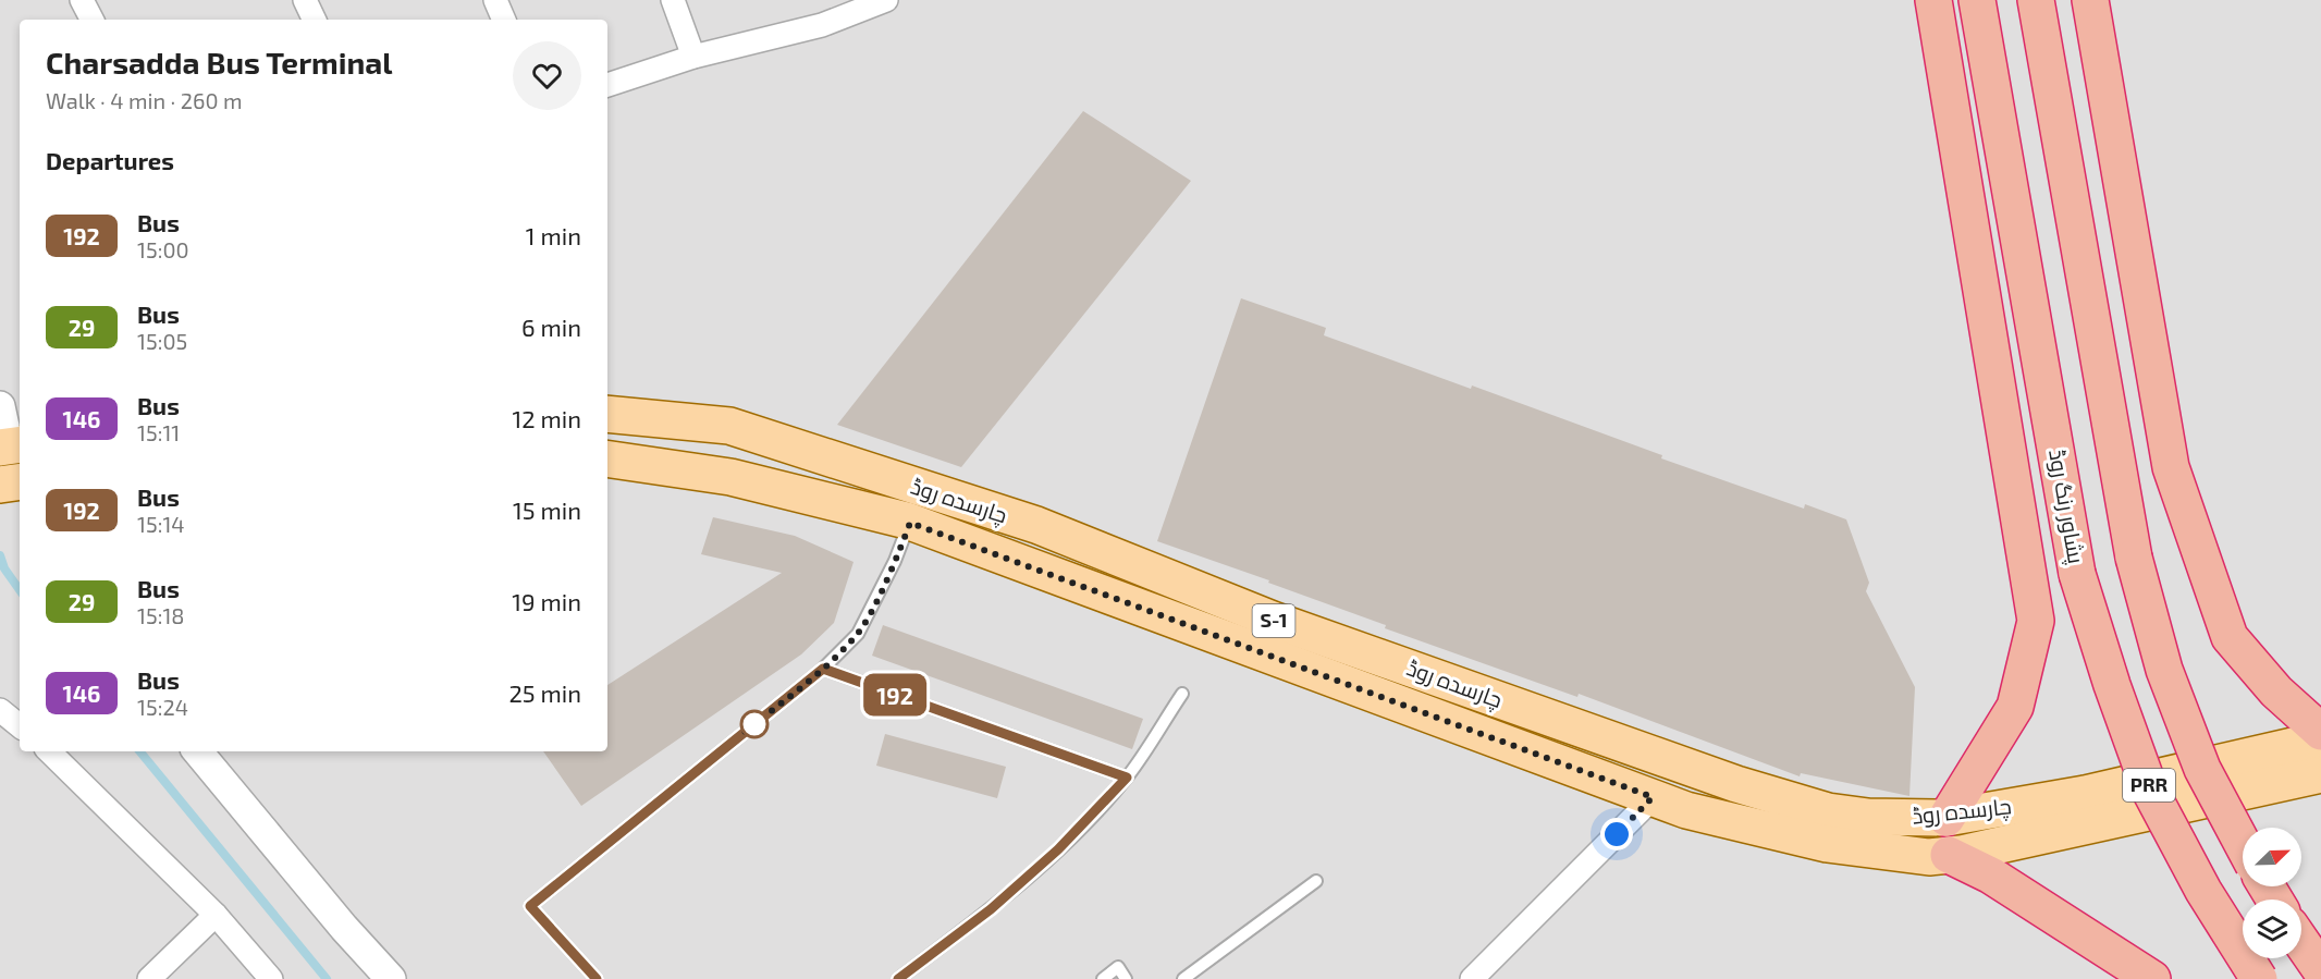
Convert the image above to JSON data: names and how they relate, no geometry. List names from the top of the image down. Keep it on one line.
{"streets":{"highway":["پشاور رنگ روڈ","PRR"],"main road":["چارسدہ روڈ","S-1"]},"lines":["bus line 192"],"north":"top right","page":{"on_map":"192","heading":[["Charsadda Bus Terminal","Walk · 4 min · 260 m"],"Departures"],"list":[{"mark":"192","name":"Bus","note":"15:00","value":"1 min"},{"mark":"29","name":"Bus","note":"15:05","value":"6 min"},{"mark":"146","name":"Bus","note":"15:11","value":"12 min"},{"mark":"192","name":"Bus","note":"15:14","value":"15 min"},{"mark":"29","name":"Bus","note":"15:18","value":"19 min"},{"mark":"146","name":"Bus","note":"15:24","value":"25 min"}]}}
